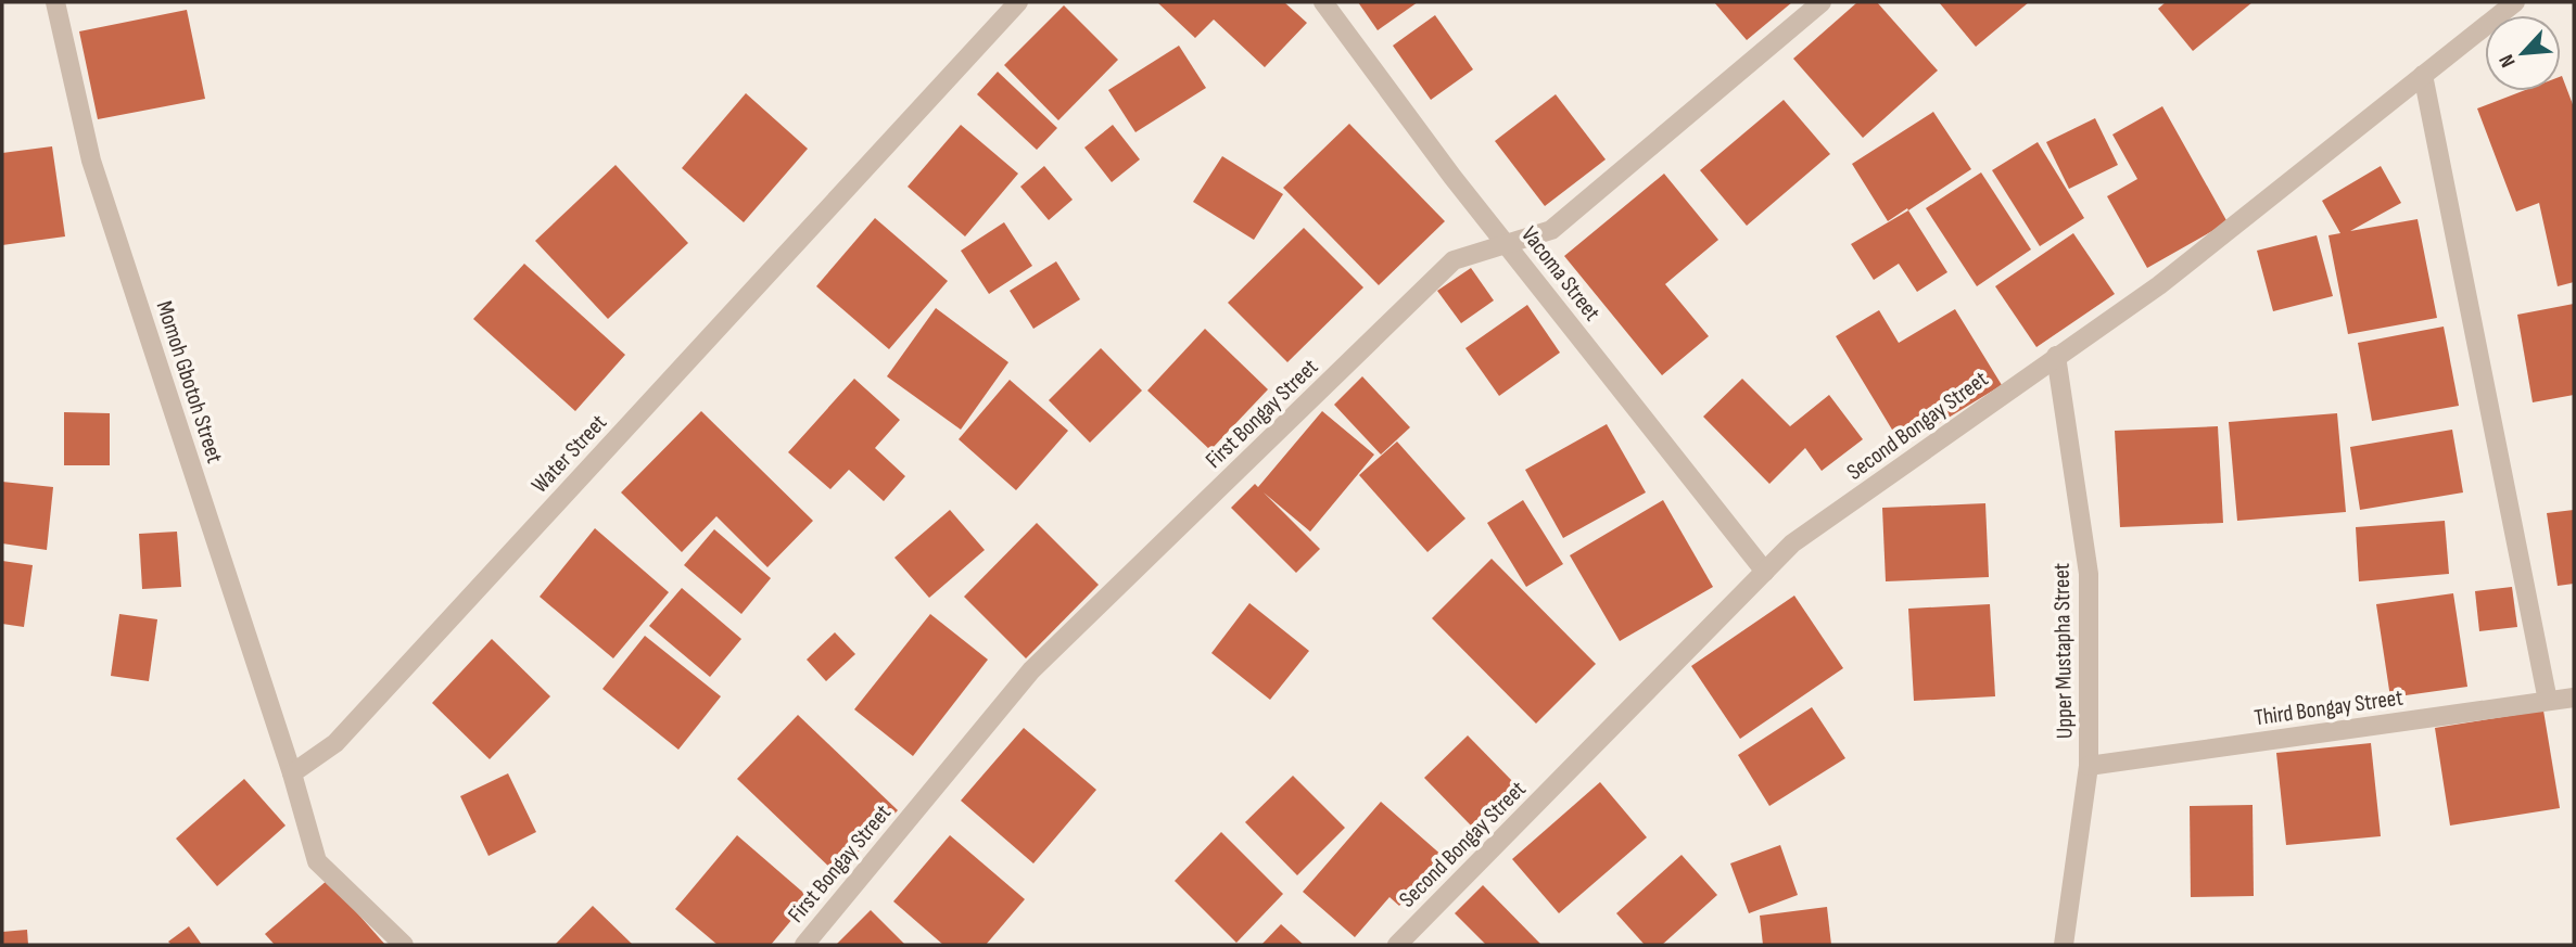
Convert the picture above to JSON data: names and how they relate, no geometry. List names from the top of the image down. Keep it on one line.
{"streets":{"street":["Vacoma Street","Momoh Gbotoh Street","First Bongay Street","Second Bongay Street","Water Street","Upper Mustapha Street","Third Bongay Street"]},"crossings":[["Vacoma Street","First Bongay Street"],["Vacoma Street","Second Bongay Street"],["Momoh Gbotoh Street","Water Street"],["Second Bongay Street","Upper Mustapha Street"],["Upper Mustapha Street","Third Bongay Street"]],"north":"bottom left"}
